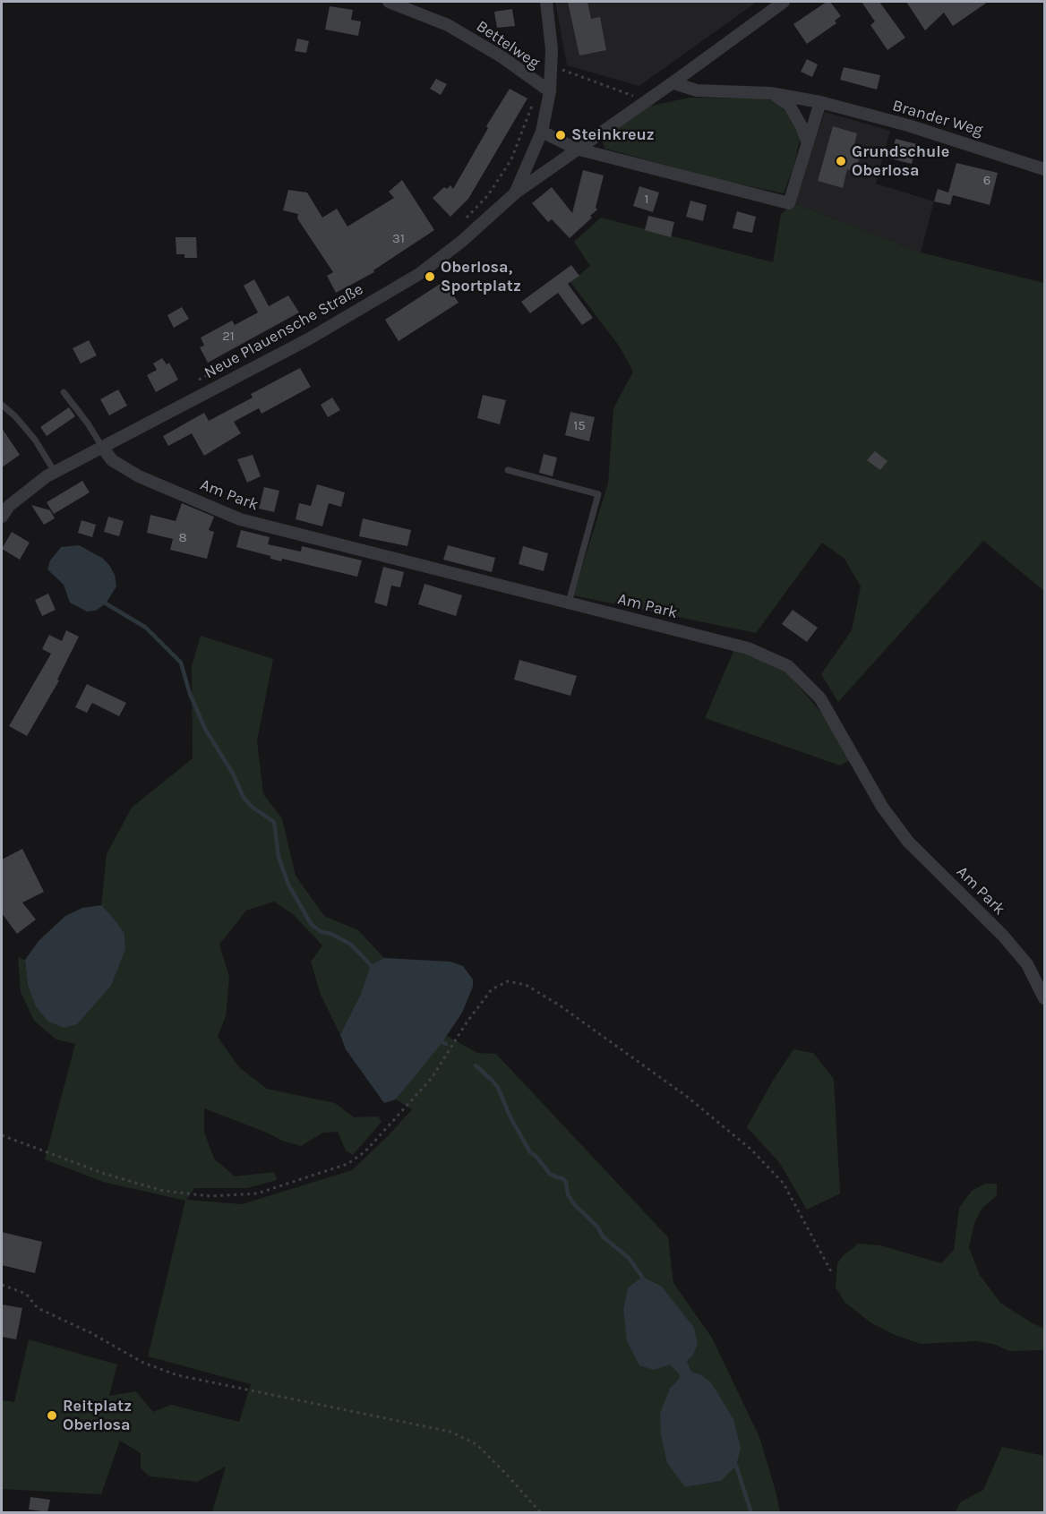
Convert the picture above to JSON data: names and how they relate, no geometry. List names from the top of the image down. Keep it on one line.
{"streets":{"street":["Bettelweg","Brander Weg","Neue Plauensche Straße","Am Park"]},"crossings":[["Bettelweg","Neue Plauensche Straße"],["Neue Plauensche Straße","Am Park"]],"places":["Steinkreuz","Grundschule Oberlosa","Oberlosa, Sportplatz","Reitplatz Oberlosa"],"house_numbers":["6","1","31","21","15","8"]}
